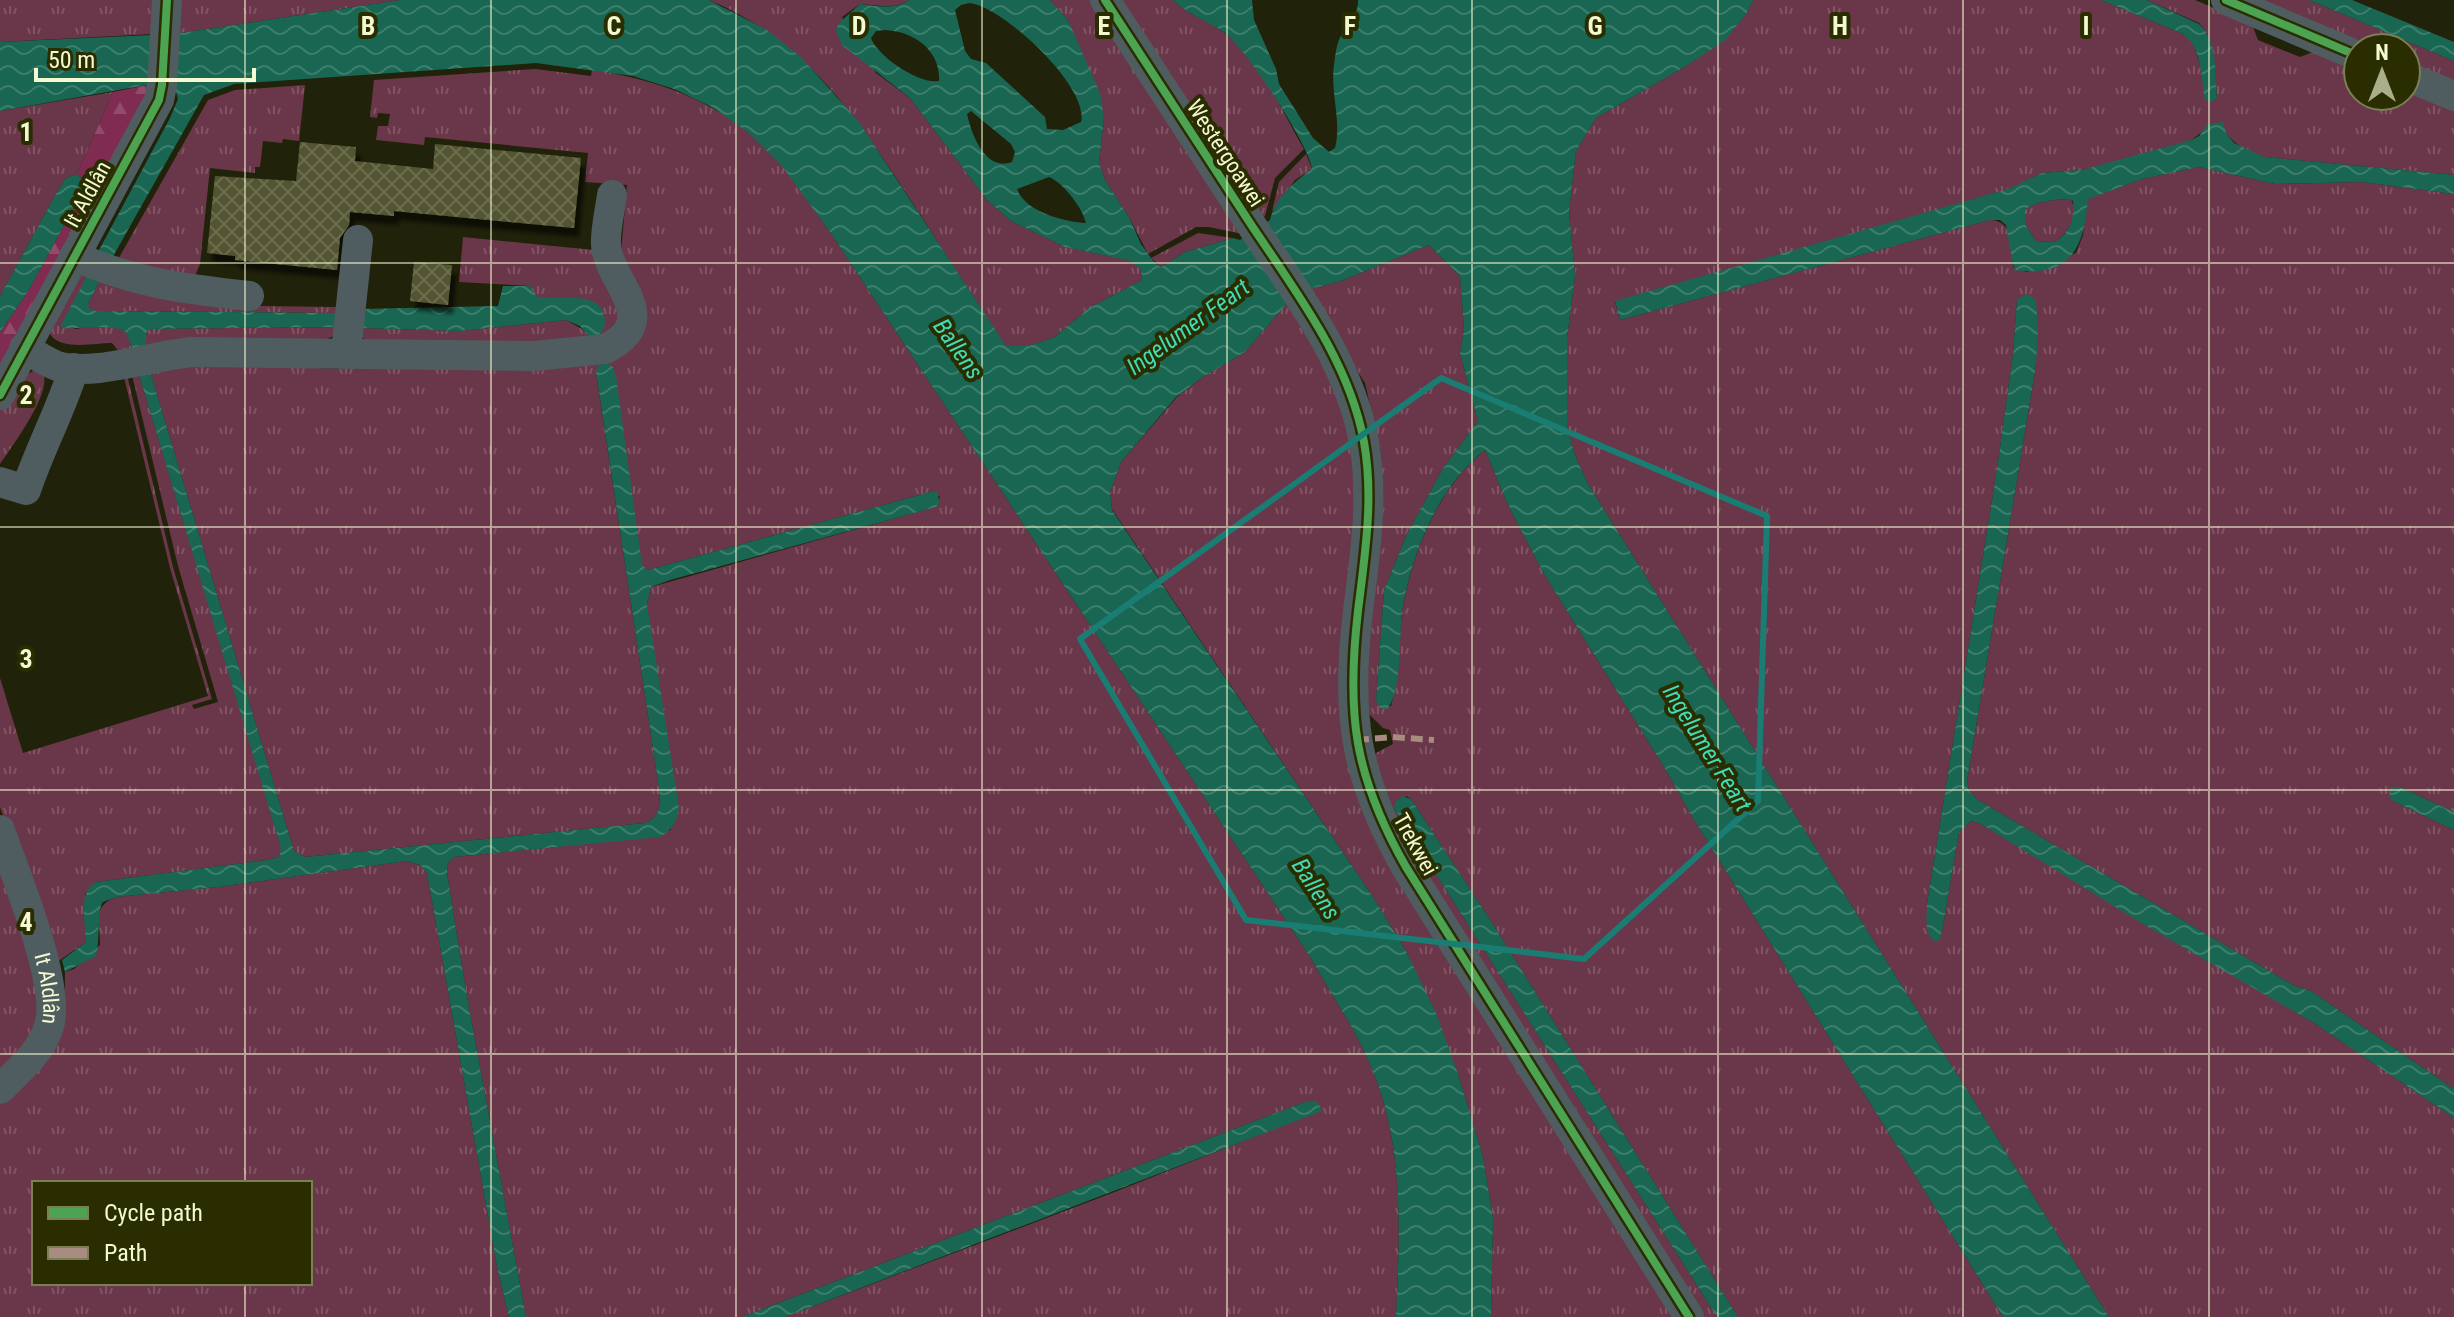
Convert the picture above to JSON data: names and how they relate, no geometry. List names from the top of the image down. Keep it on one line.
{"streets":{"street":["Westergoawei","It Aldlân","Trekwei"]},"crossings":[["Westergoawei","Trekwei"]],"water":["Ingelumer Feart","Ballens"],"legend":["Cycle path","Path"],"scale_bar":"50 m","north":"top","grid":{"columns":["B","C","D","E","F","G","H","I"],"rows":["1","2","3","4"]}}
